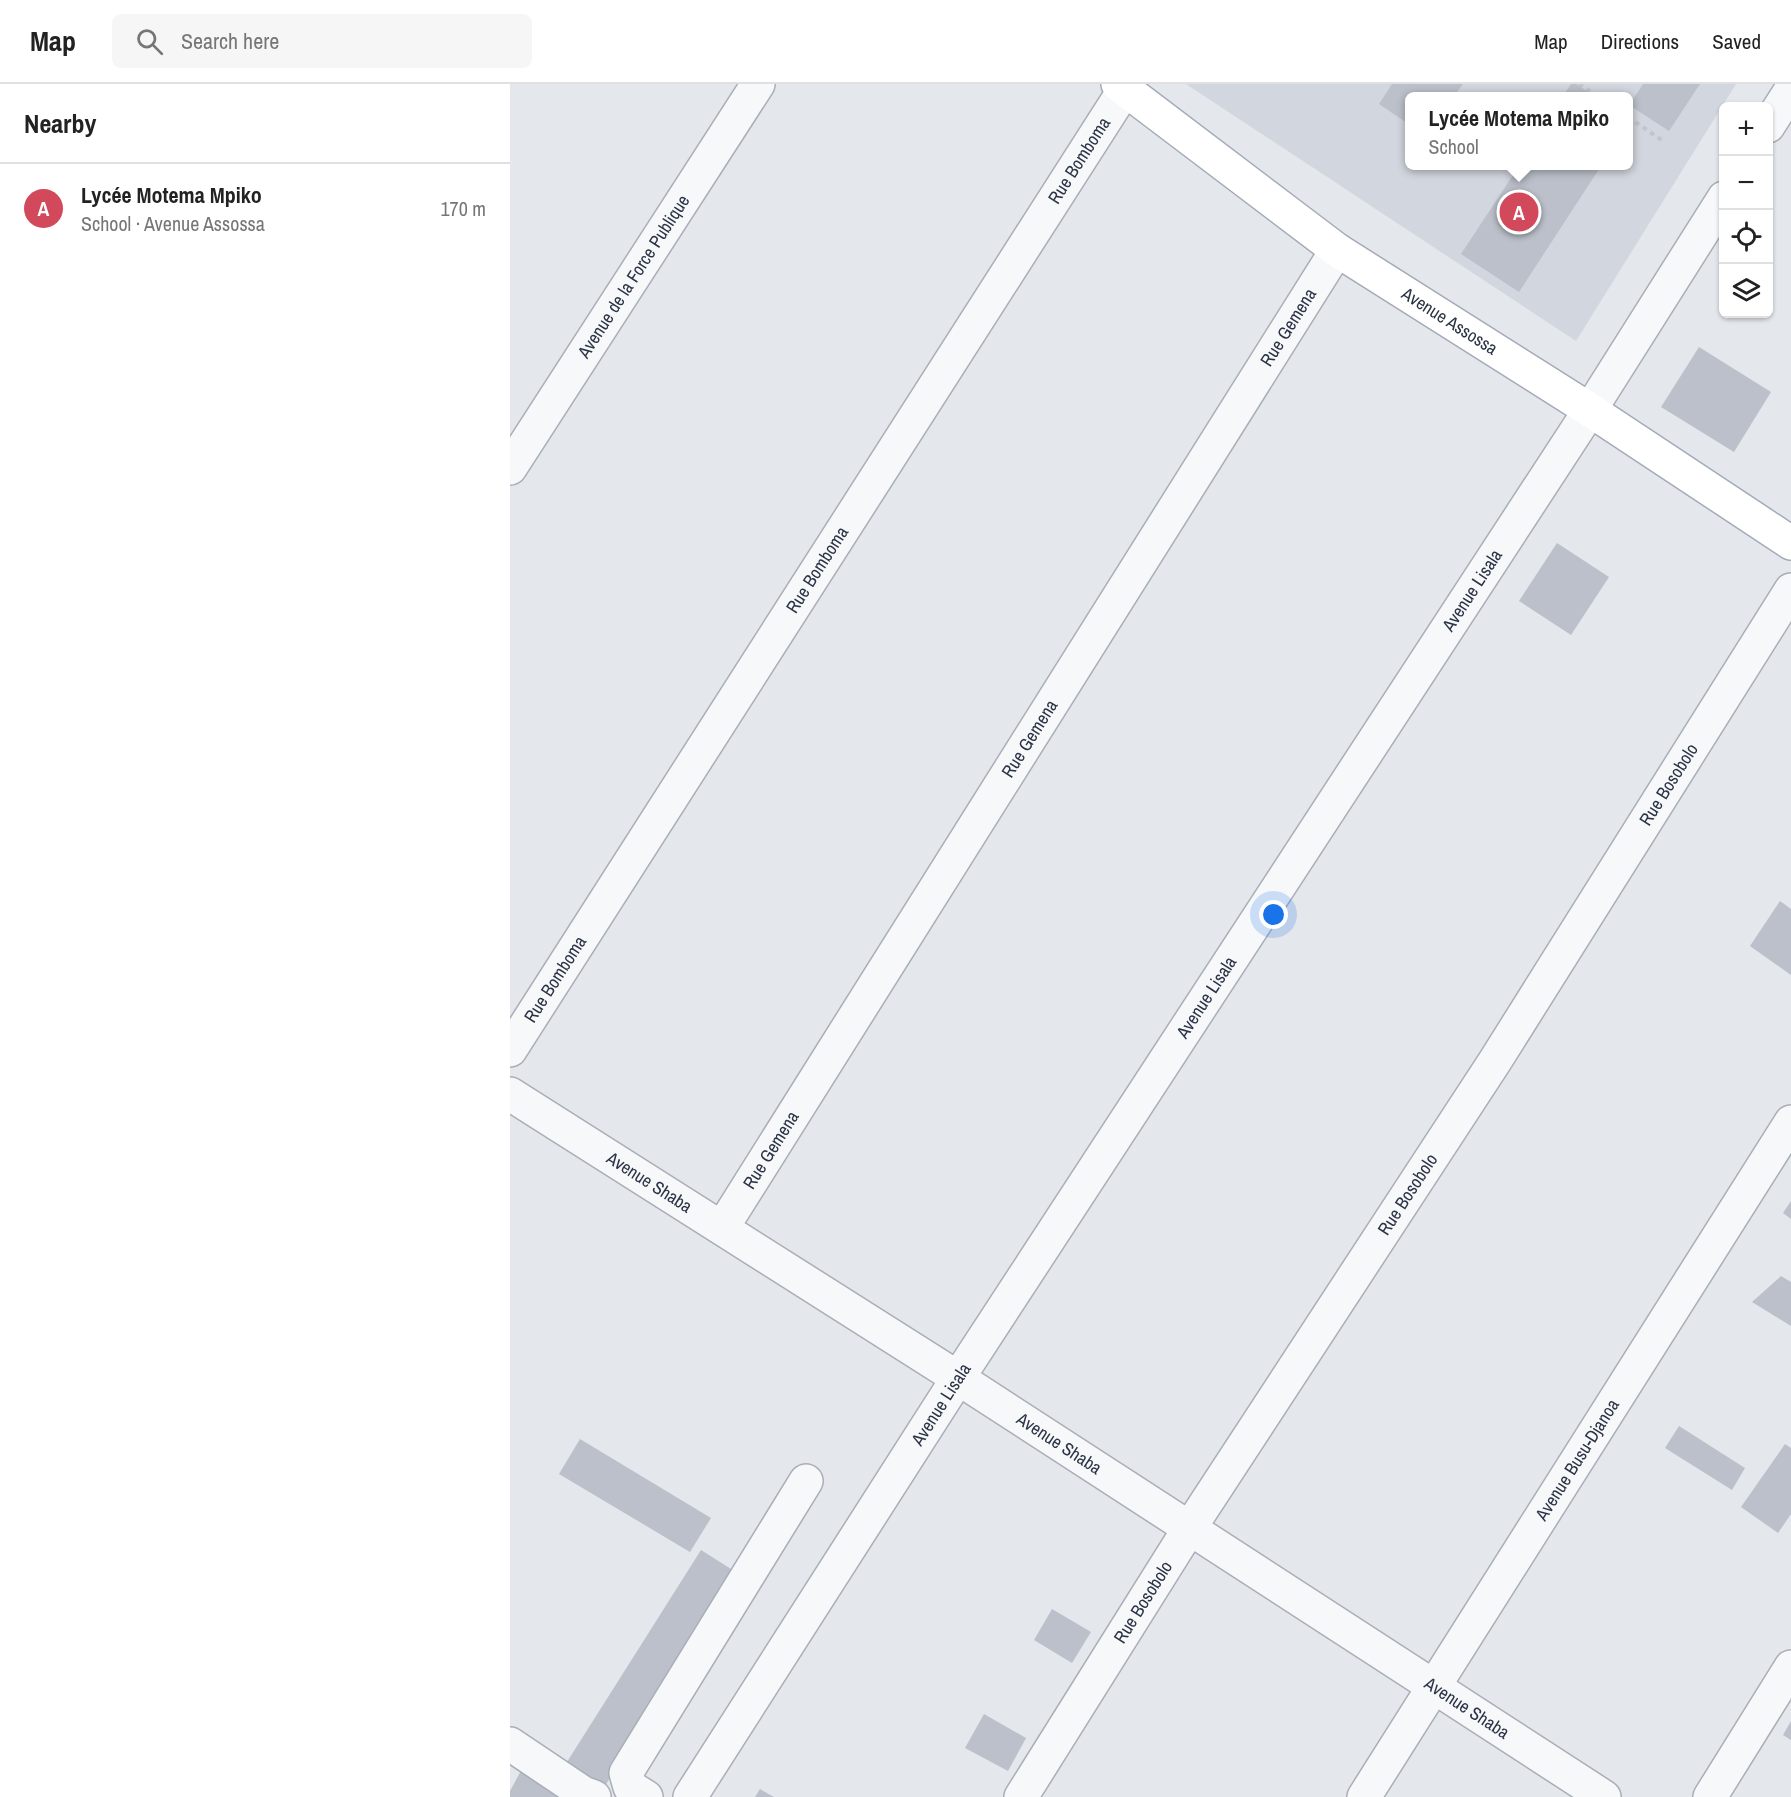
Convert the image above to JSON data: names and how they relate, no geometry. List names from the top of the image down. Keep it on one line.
{"streets":{"main road":["Avenue Assossa"],"street":["Rue Bomboma","Avenue de la Force Publique","Rue Gemena","Avenue Lisala","Rue Bosobolo","Avenue Shaba","Avenue Busu-Djanoa"]},"crossings":[["Rue Bomboma","Avenue Assossa"],["Avenue Assossa","Rue Gemena"],["Avenue Assossa","Avenue Lisala"],["Rue Gemena","Avenue Shaba"],["Avenue Lisala","Avenue Shaba"],["Rue Bosobolo","Avenue Shaba"],["Avenue Shaba","Avenue Busu-Djanoa"]],"page":{"header":"Map","search":"Search here","nav":["Map","Directions","Saved"],"heading":"Nearby","popup":["Lycée Motema Mpiko","School"],"map_buttons":["+","−"],"list":[{"mark":"A","name":"Lycée Motema Mpiko","note":"School · Avenue Assossa","value":"170 m"}],"pins":"A"}}
